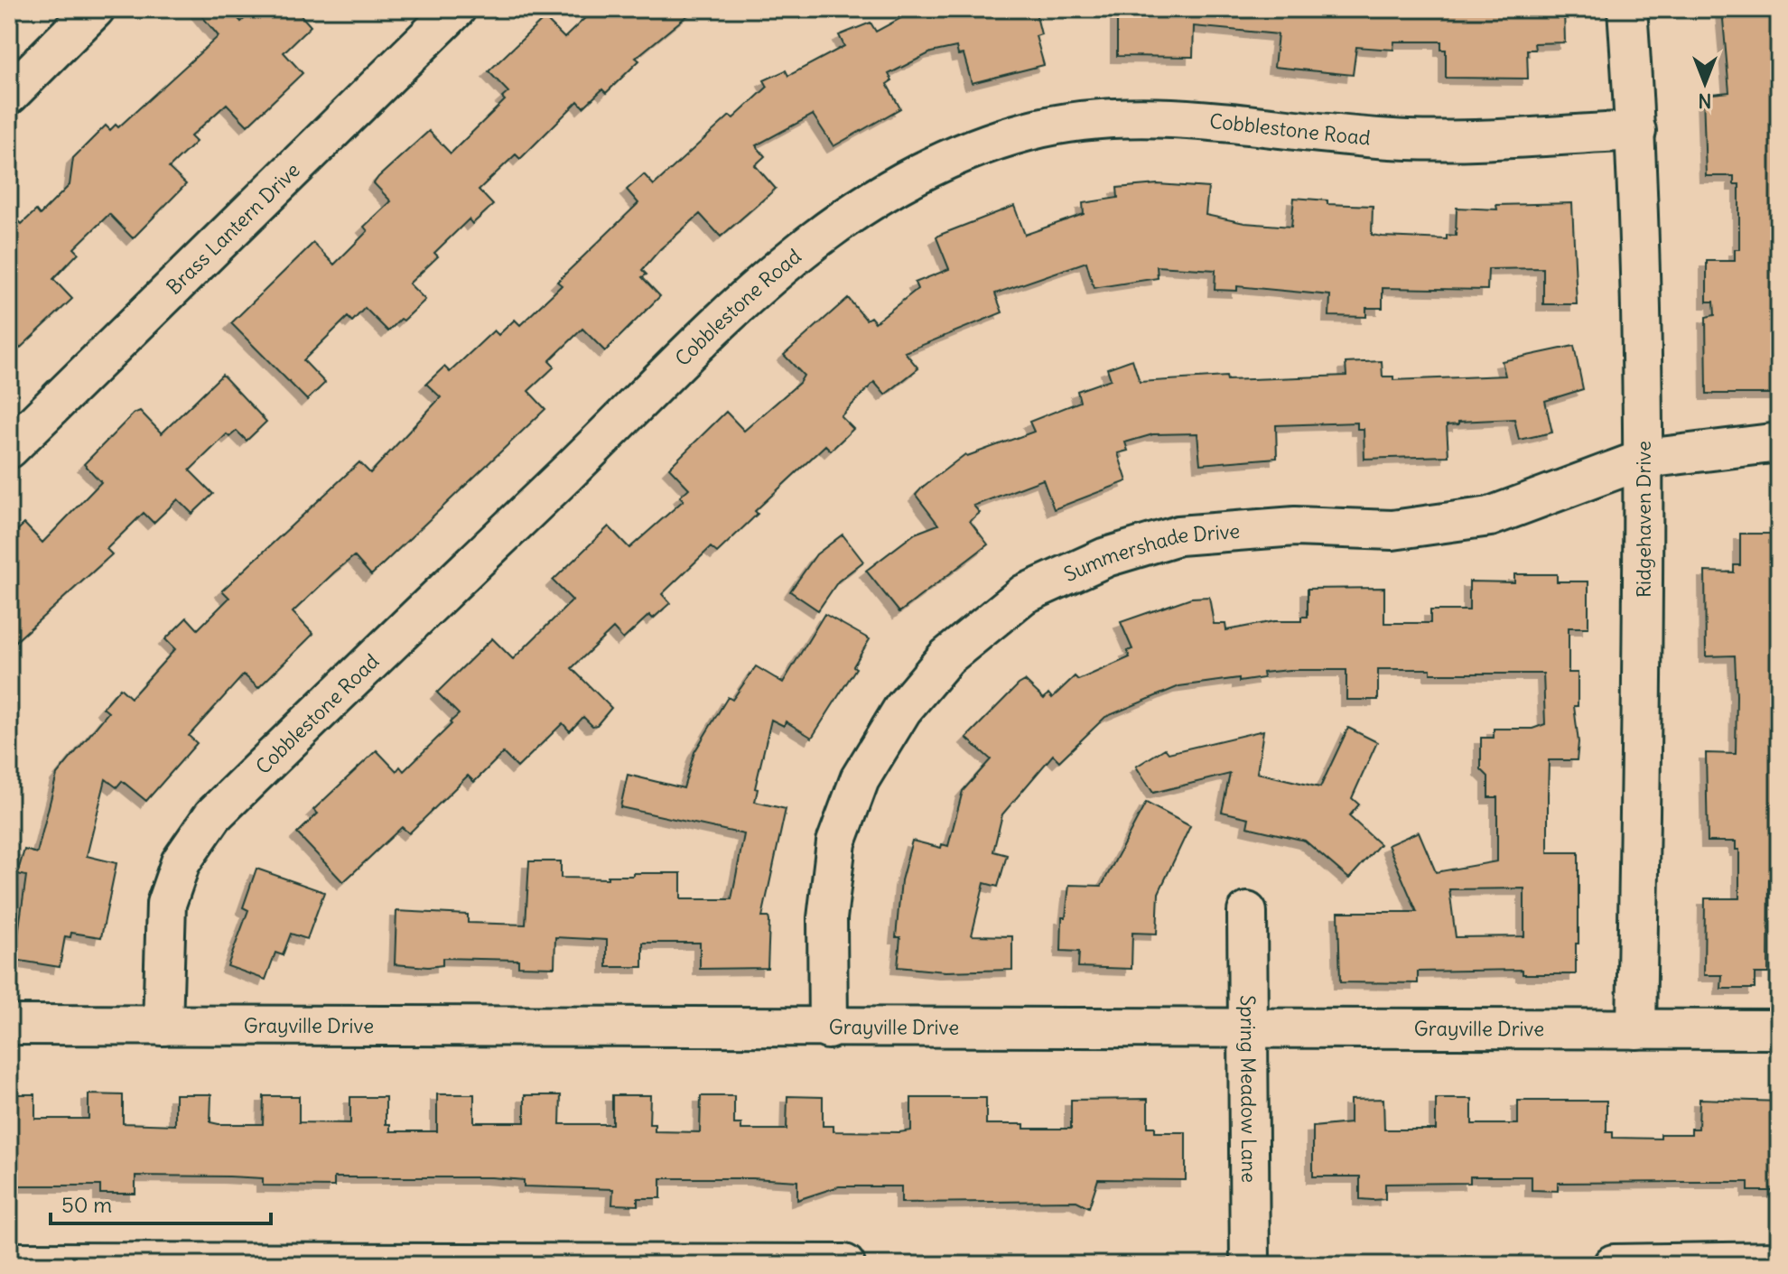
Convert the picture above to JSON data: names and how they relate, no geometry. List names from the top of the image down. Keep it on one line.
{"streets":{"street":["Cobblestone Road","Brass Lantern Drive","Ridgehaven Drive","Summershade Drive","Grayville Drive","Spring Meadow Lane"]},"crossings":[["Cobblestone Road","Ridgehaven Drive"],["Cobblestone Road","Grayville Drive"],["Ridgehaven Drive","Summershade Drive"],["Ridgehaven Drive","Grayville Drive"],["Summershade Drive","Grayville Drive"],["Grayville Drive","Spring Meadow Lane"]],"scale_bar":"50 m","north":"bottom"}
